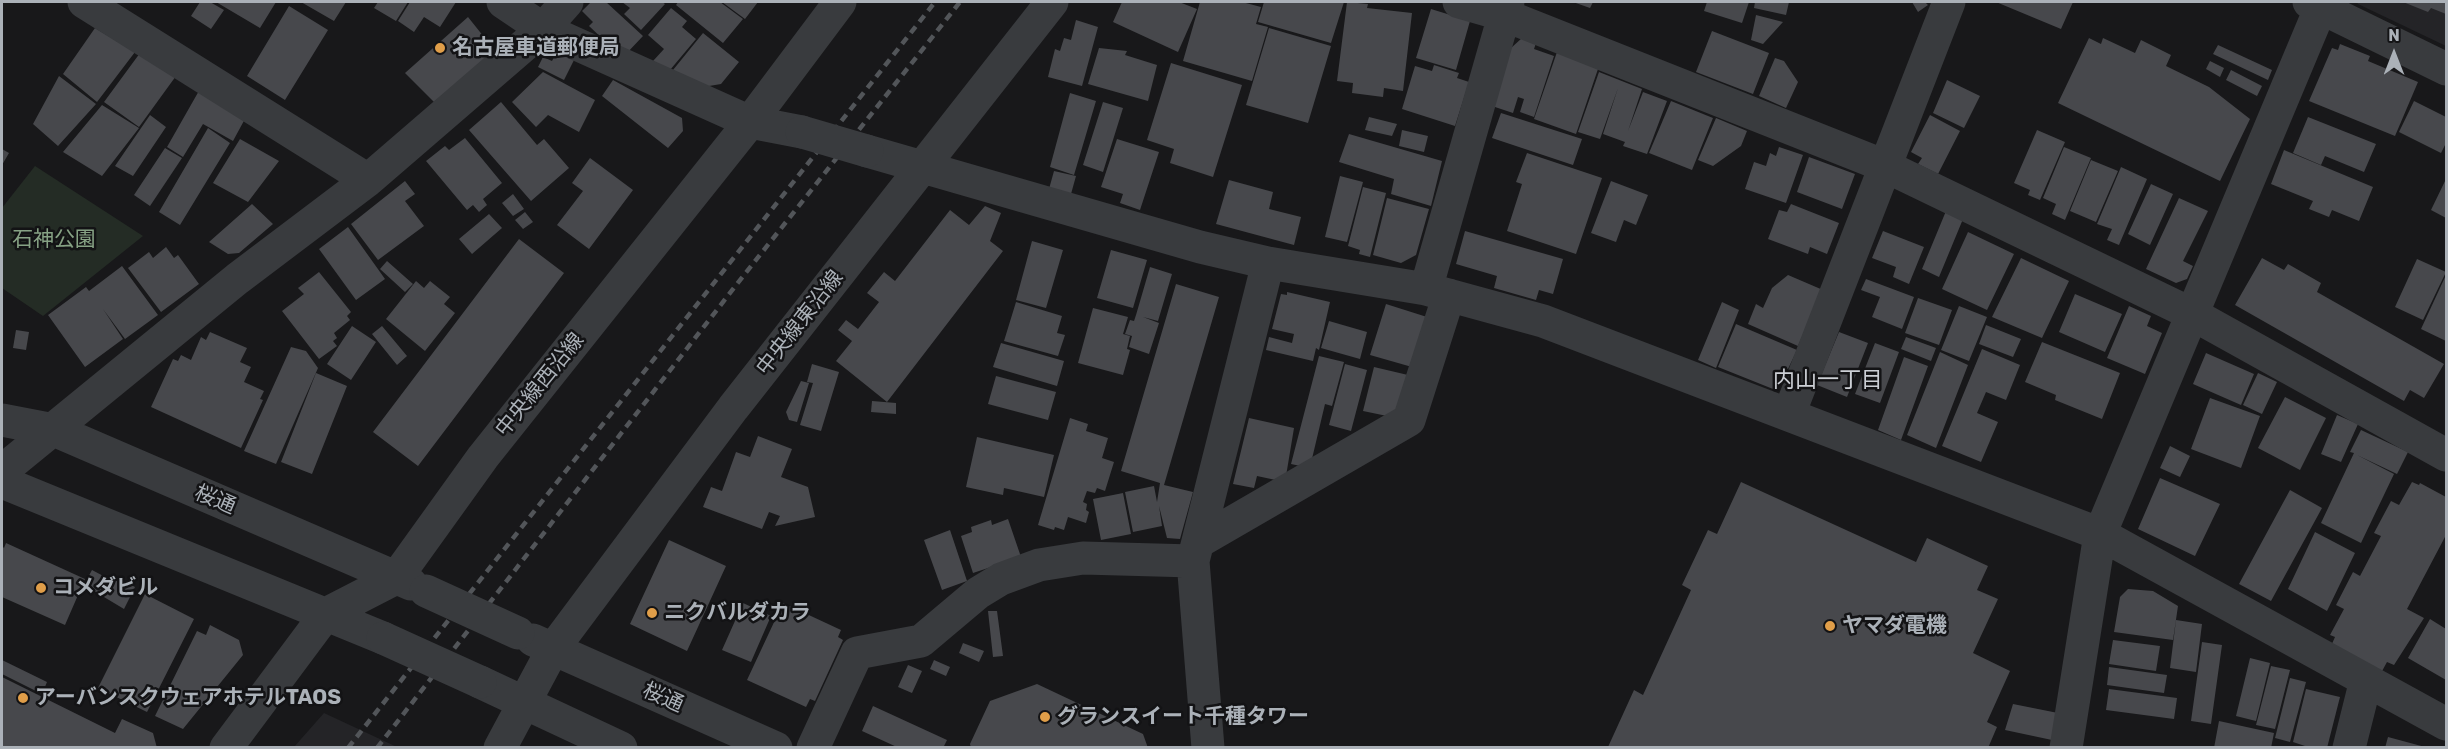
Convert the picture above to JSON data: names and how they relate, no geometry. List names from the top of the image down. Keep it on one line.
{"streets":{"street":["中央線東沿線","中央線西沿線","桜通"]},"crossings":[["中央線東沿線","桜通"],["中央線西沿線","桜通"]],"districts":["内山一丁目"],"parks":["石神公園"],"places":["名古屋車道郵便局","コメダビル","ニクバルダカラ","ヤマダ電機","アーバンスクウェアホテルTAOS","グランスイート千種タワー"],"north":"top"}
